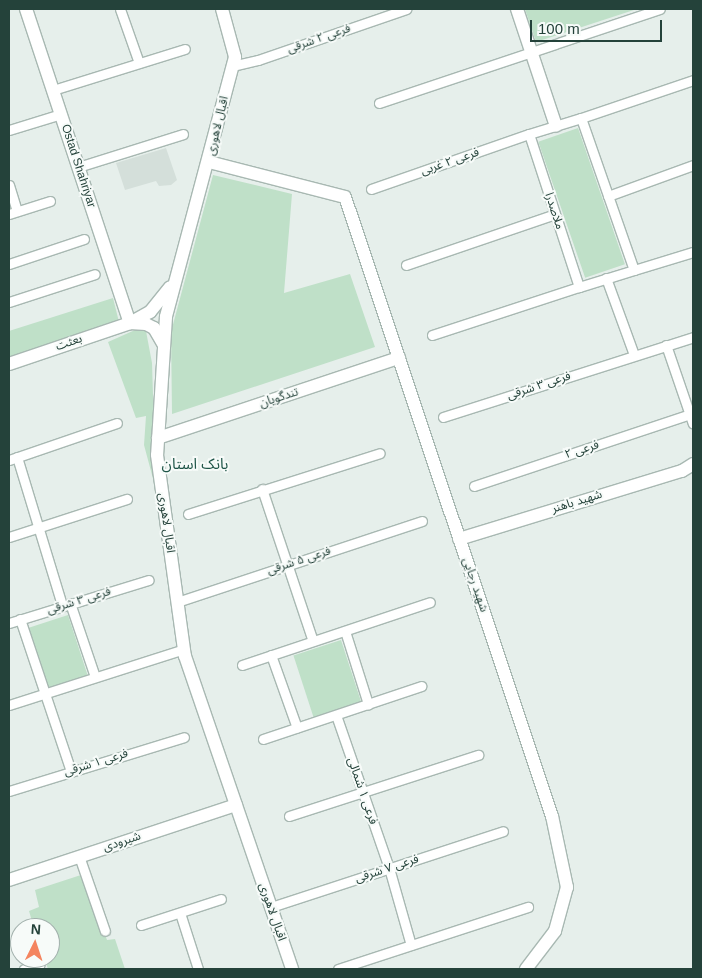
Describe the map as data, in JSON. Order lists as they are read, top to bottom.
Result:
{
  "streets": {
    "street": [
      "فرعی ۲ شرقی",
      "اقبال لاهوری",
      "فرعی ۲ غربی",
      "Ostad Shahriyar",
      "ملاصدرا",
      "بعثت",
      "فرعی ۳ شرقی",
      "تندگویان",
      "فرعی ۲",
      "شهید باهنر",
      "فرعی ۵ شرقی",
      "شهید رجایی",
      "فرعی ۱ شرقی",
      "فرعی ۱ شمالی",
      "شیرودی",
      "فرعی ۷ شرقی"
    ]
  },
  "crossings": [
    ["فرعی ۲ شرقی", "اقبال لاهوری"],
    ["اقبال لاهوری", "بعثت"],
    ["اقبال لاهوری", "تندگویان"],
    ["اقبال لاهوری", "فرعی ۵ شرقی"],
    ["اقبال لاهوری", "شهید رجایی"],
    ["اقبال لاهوری", "شیرودی"],
    ["اقبال لاهوری", "فرعی ۷ شرقی"],
    ["فرعی ۲ غربی", "ملاصدرا"],
    ["Ostad Shahriyar", "بعثت"],
    ["تندگویان", "شهید رجایی"],
    ["شهید باهنر", "شهید رجایی"],
    ["فرعی ۱ شمالی", "فرعی ۷ شرقی"]
  ],
  "districts": ["بانک استان"],
  "scale_bar": "100 m",
  "north": "top"
}
